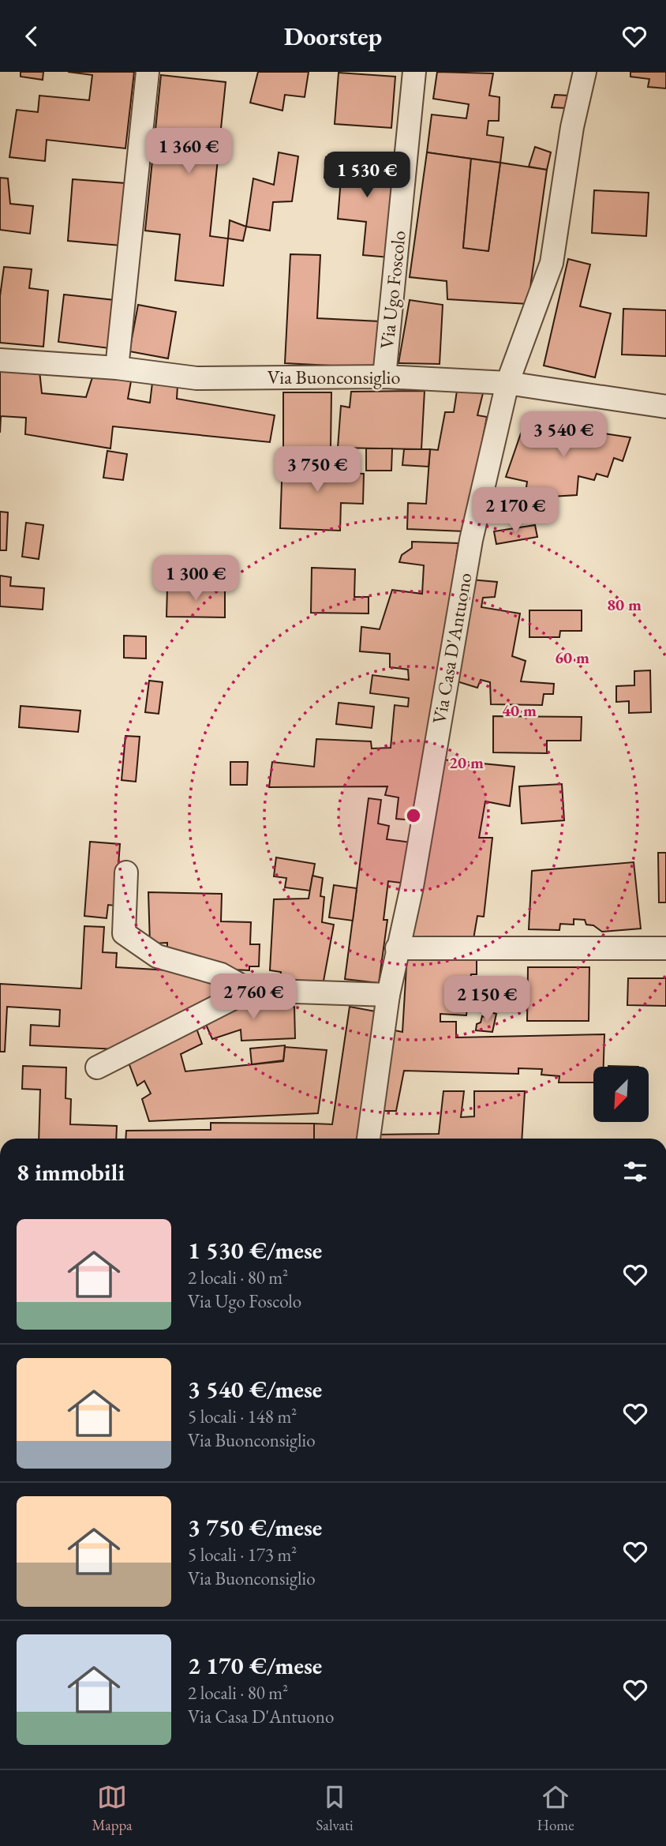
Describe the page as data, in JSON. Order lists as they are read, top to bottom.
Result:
{
  "streets": {
    "street": ["Via Ugo Foscolo", "Via Buonconsiglio", "Via Casa D'Antuono"]
  },
  "crossings": [
    ["Via Ugo Foscolo", "Via Buonconsiglio"],
    ["Via Buonconsiglio", "Via Casa D'Antuono"]
  ],
  "north": "bottom left",
  "page": {
    "header": "Doorstep",
    "price": [
      "1 360 €",
      "1 530 €",
      "3 540 €",
      "3 750 €",
      "2 170 €",
      "1 300 €",
      "2 760 €",
      "2 150 €"
    ],
    "heading": "8 immobili",
    "list": [
      {
        "name": "1 530 €/mese",
        "note": "2 locali · 80 m² · Via Ugo Foscolo"
      },
      {
        "name": "3 540 €/mese",
        "note": "5 locali · 148 m² · Via Buonconsiglio"
      },
      {
        "name": "3 750 €/mese",
        "note": "5 locali · 173 m² · Via Buonconsiglio"
      },
      {
        "name": "2 170 €/mese",
        "note": "2 locali · 80 m² · Via Casa D'Antuono"
      }
    ],
    "tabs": ["Mappa", "Salvati", "Home"]
  },
  "rings": [
    "80 m",
    "60 m",
    "40 m",
    "20 m"
  ]
}
